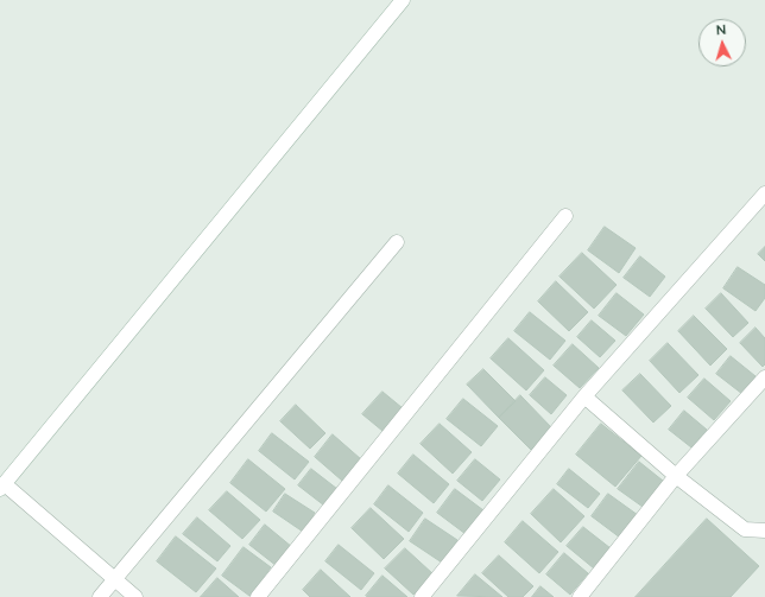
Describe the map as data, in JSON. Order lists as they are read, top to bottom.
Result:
{
  "north": "top"
}
